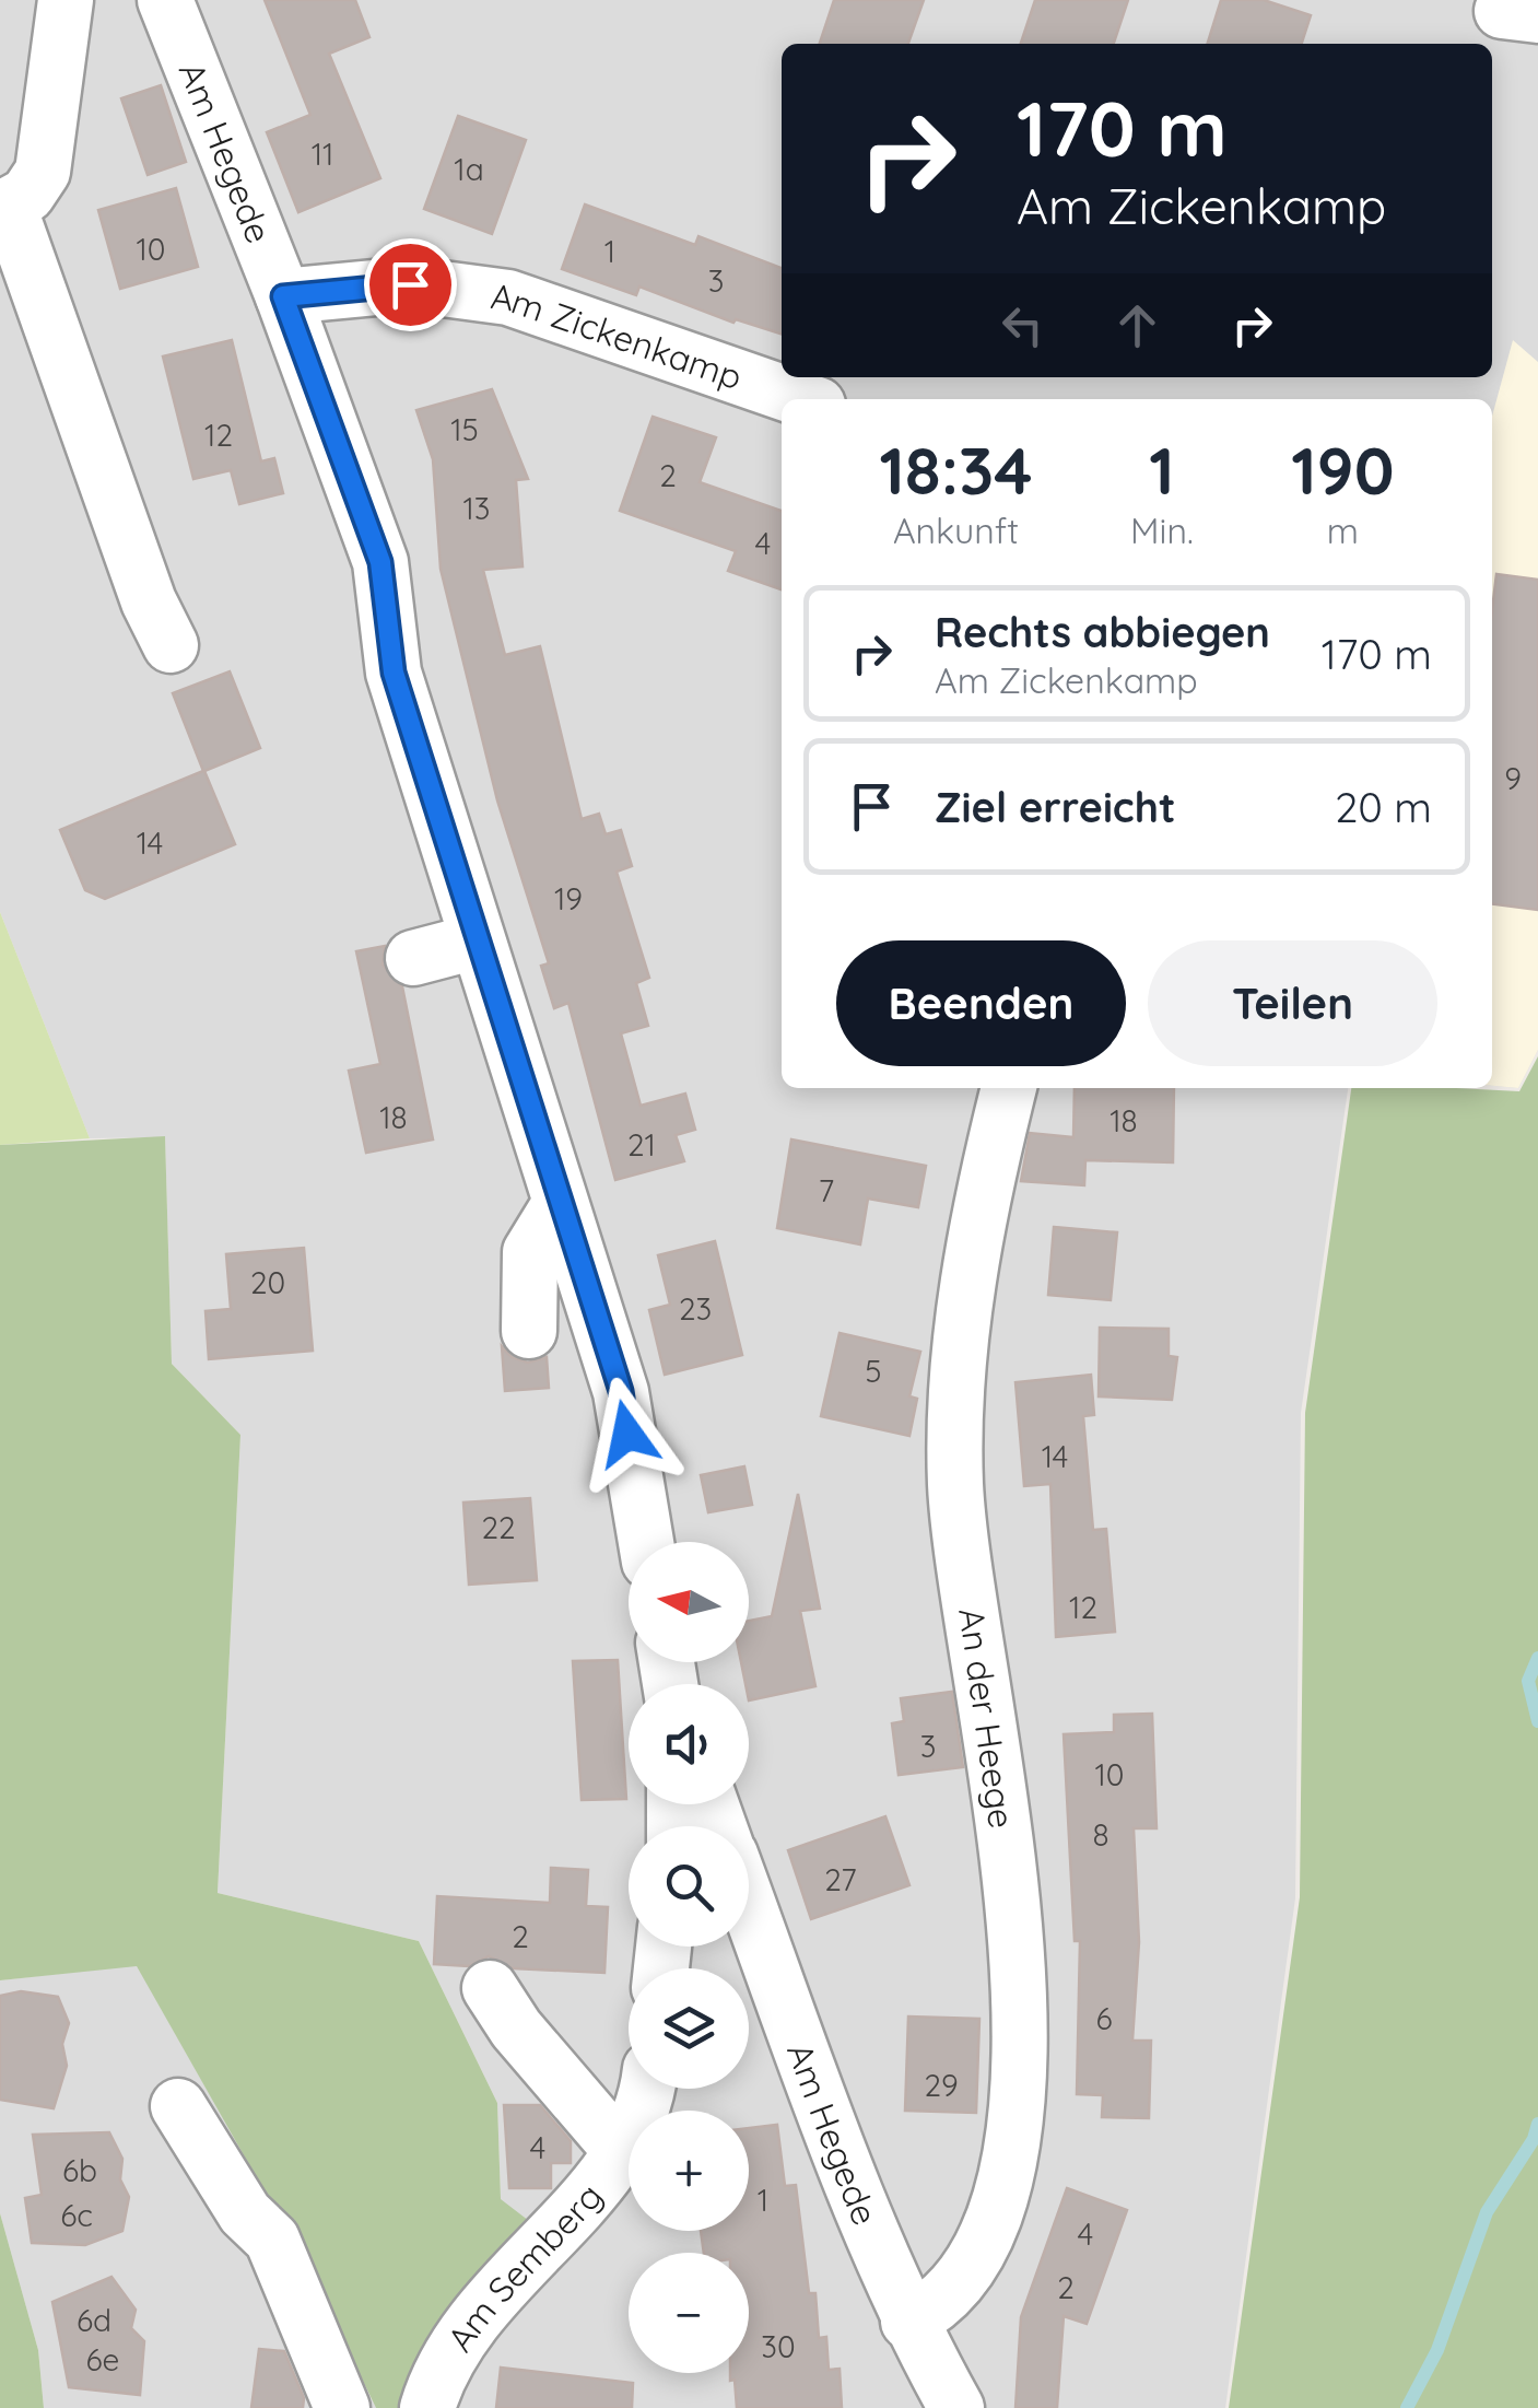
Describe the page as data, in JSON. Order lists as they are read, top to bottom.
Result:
{
  "streets": {
    "street": [
      "Am Hegede",
      "Am Zickenkamp",
      "An der Heege",
      "Am Semberg"
    ]
  },
  "crossings": [
    ["Am Hegede", "Am Zickenkamp"],
    ["Am Hegede", "An der Heege"]
  ],
  "house_numbers": [
    "11",
    "1a",
    "10",
    "1",
    "3",
    "15",
    "12",
    "2",
    "13",
    "4",
    "9",
    "14",
    "19",
    "18",
    "18",
    "21",
    "7",
    "20",
    "23",
    "5",
    "14",
    "22",
    "12",
    "3",
    "10",
    "8",
    "27",
    "2",
    "6",
    "29",
    "4",
    "6b",
    "1",
    "6c",
    "4",
    "2",
    "6d",
    "30",
    "6e"
  ],
  "north": "left",
  "page": {
    "turn": ["170 m", "Am Zickenkamp"],
    "eta": [
      "18:34",
      "Ankunft",
      "1",
      "Min.",
      "190",
      "m"
    ],
    "list": [
      {
        "name": "Rechts abbiegen",
        "note": "Am Zickenkamp",
        "value": "170 m"
      },
      {
        "name": "Ziel erreicht",
        "value": "20 m"
      }
    ],
    "buttons": ["Beenden", "Teilen"],
    "map_buttons": ["+", "−"]
  }
}
